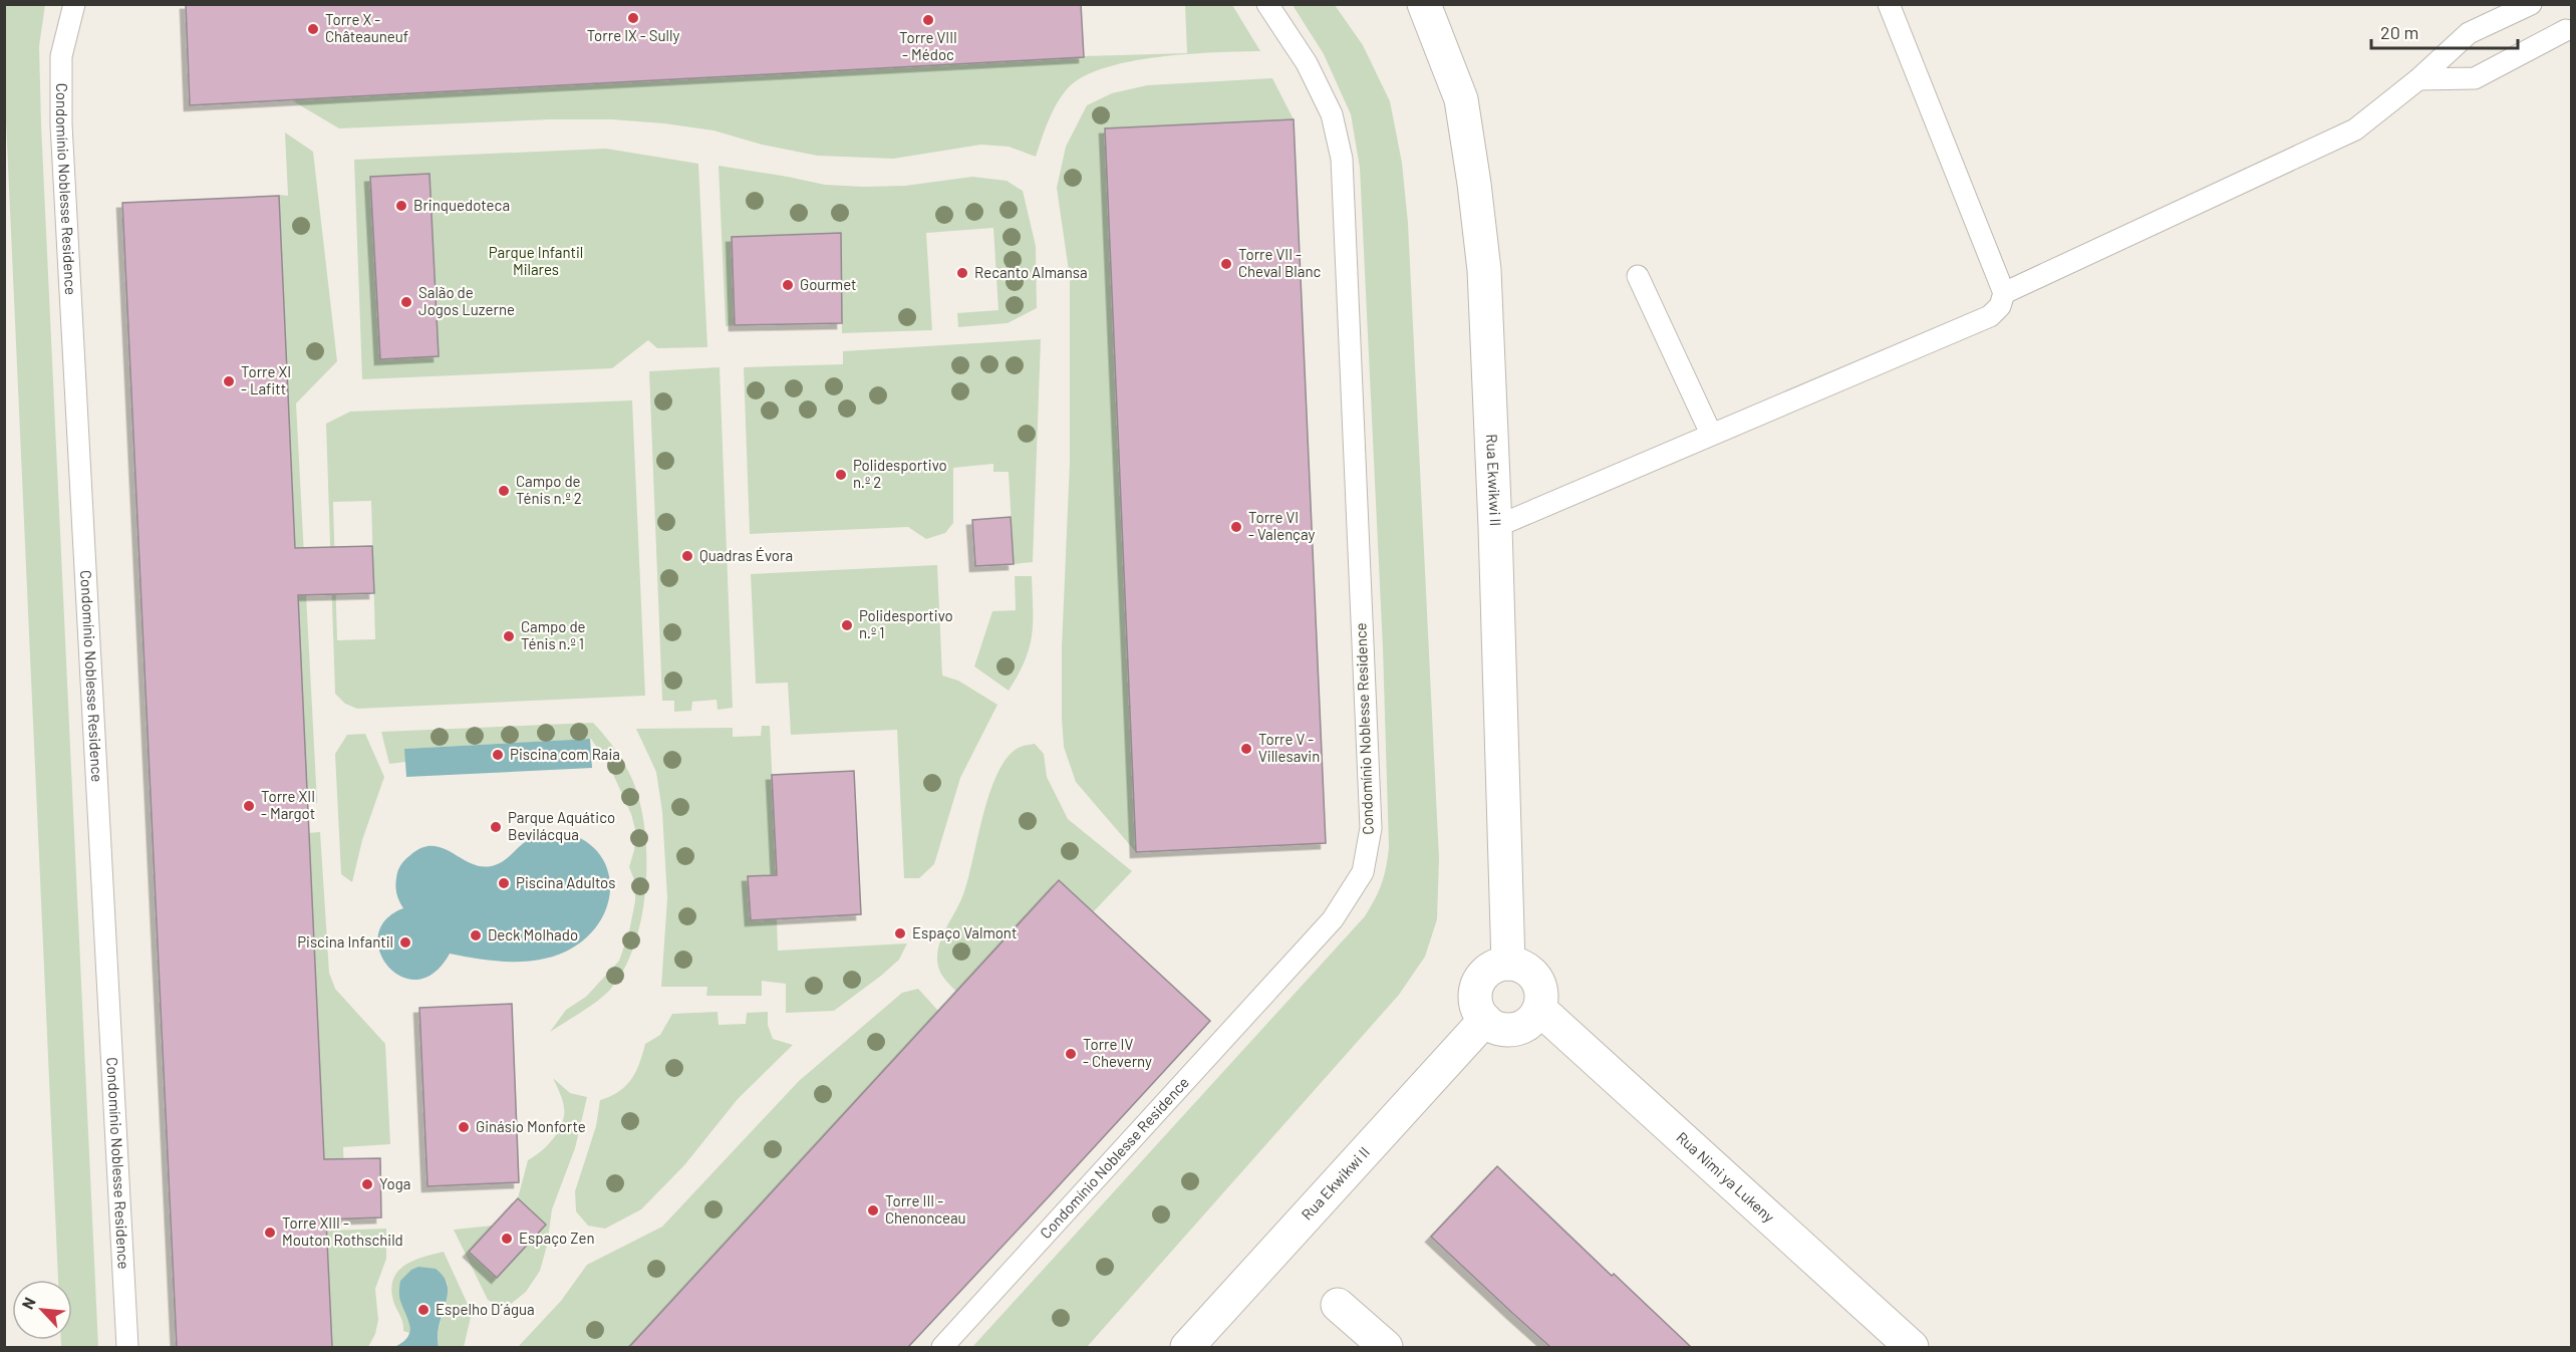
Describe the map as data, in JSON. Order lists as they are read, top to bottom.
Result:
{
  "streets": {
    "street": ["Rua Ekwikwi II", "Rua Nimi ya Lukeny"],
    "lane": ["Condomínio Noblesse Residence"]
  },
  "crossings": [
    ["Rua Ekwikwi II", "Rua Nimi ya Lukeny"]
  ],
  "parks": ["Parque Infantil Milares"],
  "places": [
    "Torre IX - Sully",
    "Torre VIII - Médoc",
    "Torre X - Châteauneuf",
    "Brinquedoteca",
    "Torre VII - Cheval Blanc",
    "Recanto Almansa",
    "Gourmet",
    "Salão de Jogos Luzerne",
    "Torre XI - Lafitt",
    "Polidesportivo n.º 2",
    "Campo de Ténis n.º 2",
    "Torre VI - Valençay",
    "Quadras Évora",
    "Polidesportivo n.º 1",
    "Campo de Ténis n.º 1",
    "Torre V - Villesavin",
    "Piscina com Raia",
    "Torre XII - Margot",
    "Parque Aquático Bevilácqua",
    "Piscina Adultos",
    "Espaço Valmont",
    "Deck Molhado",
    "Piscina Infantil",
    "Torre IV - Cheverny",
    "Ginásio Monforte",
    "Yoga",
    "Torre III - Chenonceau",
    "Torre XIII - Mouton Rothschild",
    "Espaço Zen",
    "Espelho D´água"
  ],
  "scale_bar": "20 m",
  "north": "top left"
}
